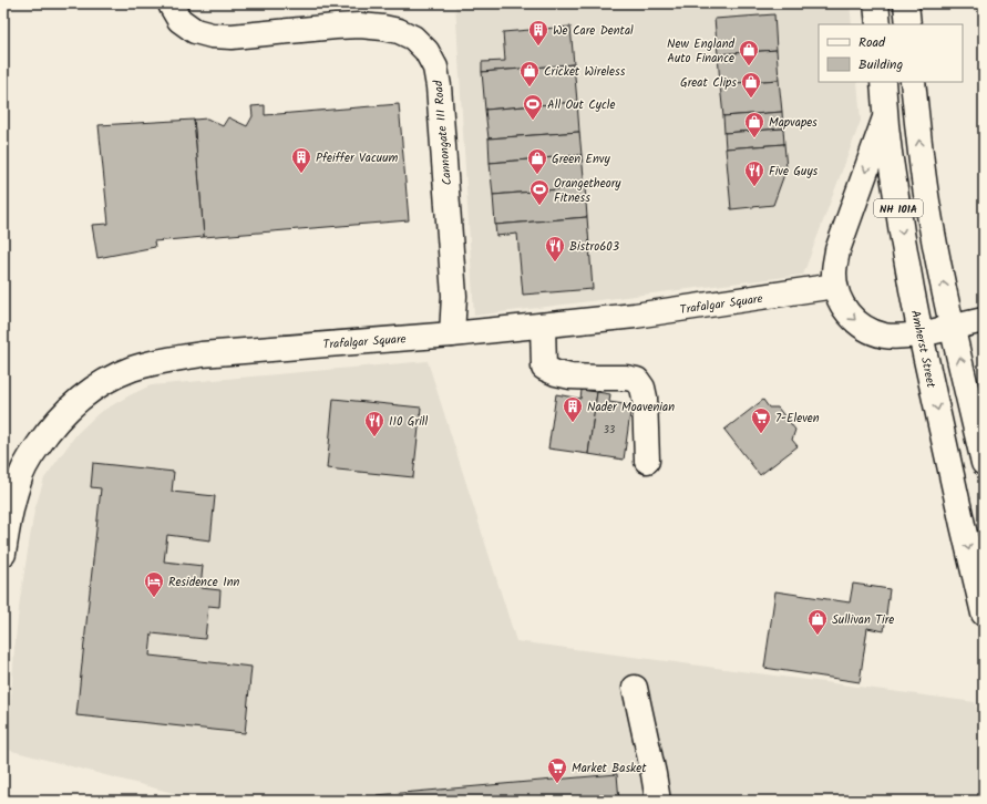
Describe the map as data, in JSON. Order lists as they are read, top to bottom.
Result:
{
  "streets": {
    "main road": [
      "Cannongate III Road",
      "NH 101A",
      "Trafalgar Square",
      "Amherst Street"
    ]
  },
  "crossings": [
    ["Cannongate III Road", "Trafalgar Square"]
  ],
  "places": {
    "building": ["We Care Dental", "Pfeiffer Vacuum", "Nader Moavenian"],
    "shop": [
      "New England Auto Finance",
      "Cricket Wireless",
      "Great Clips",
      "Mapvapes",
      "Green Envy",
      "Sullivan Tire"
    ],
    "sports": ["All Out Cycle", "Orangetheory Fitness"],
    "restaurant": ["Five Guys", "Bistro603", "110 Grill"],
    "supermarket": ["7-Eleven", "Market Basket"],
    "hotel": ["Residence Inn"]
  },
  "house_numbers": ["33"],
  "legend": ["Road", "Building"]
}
